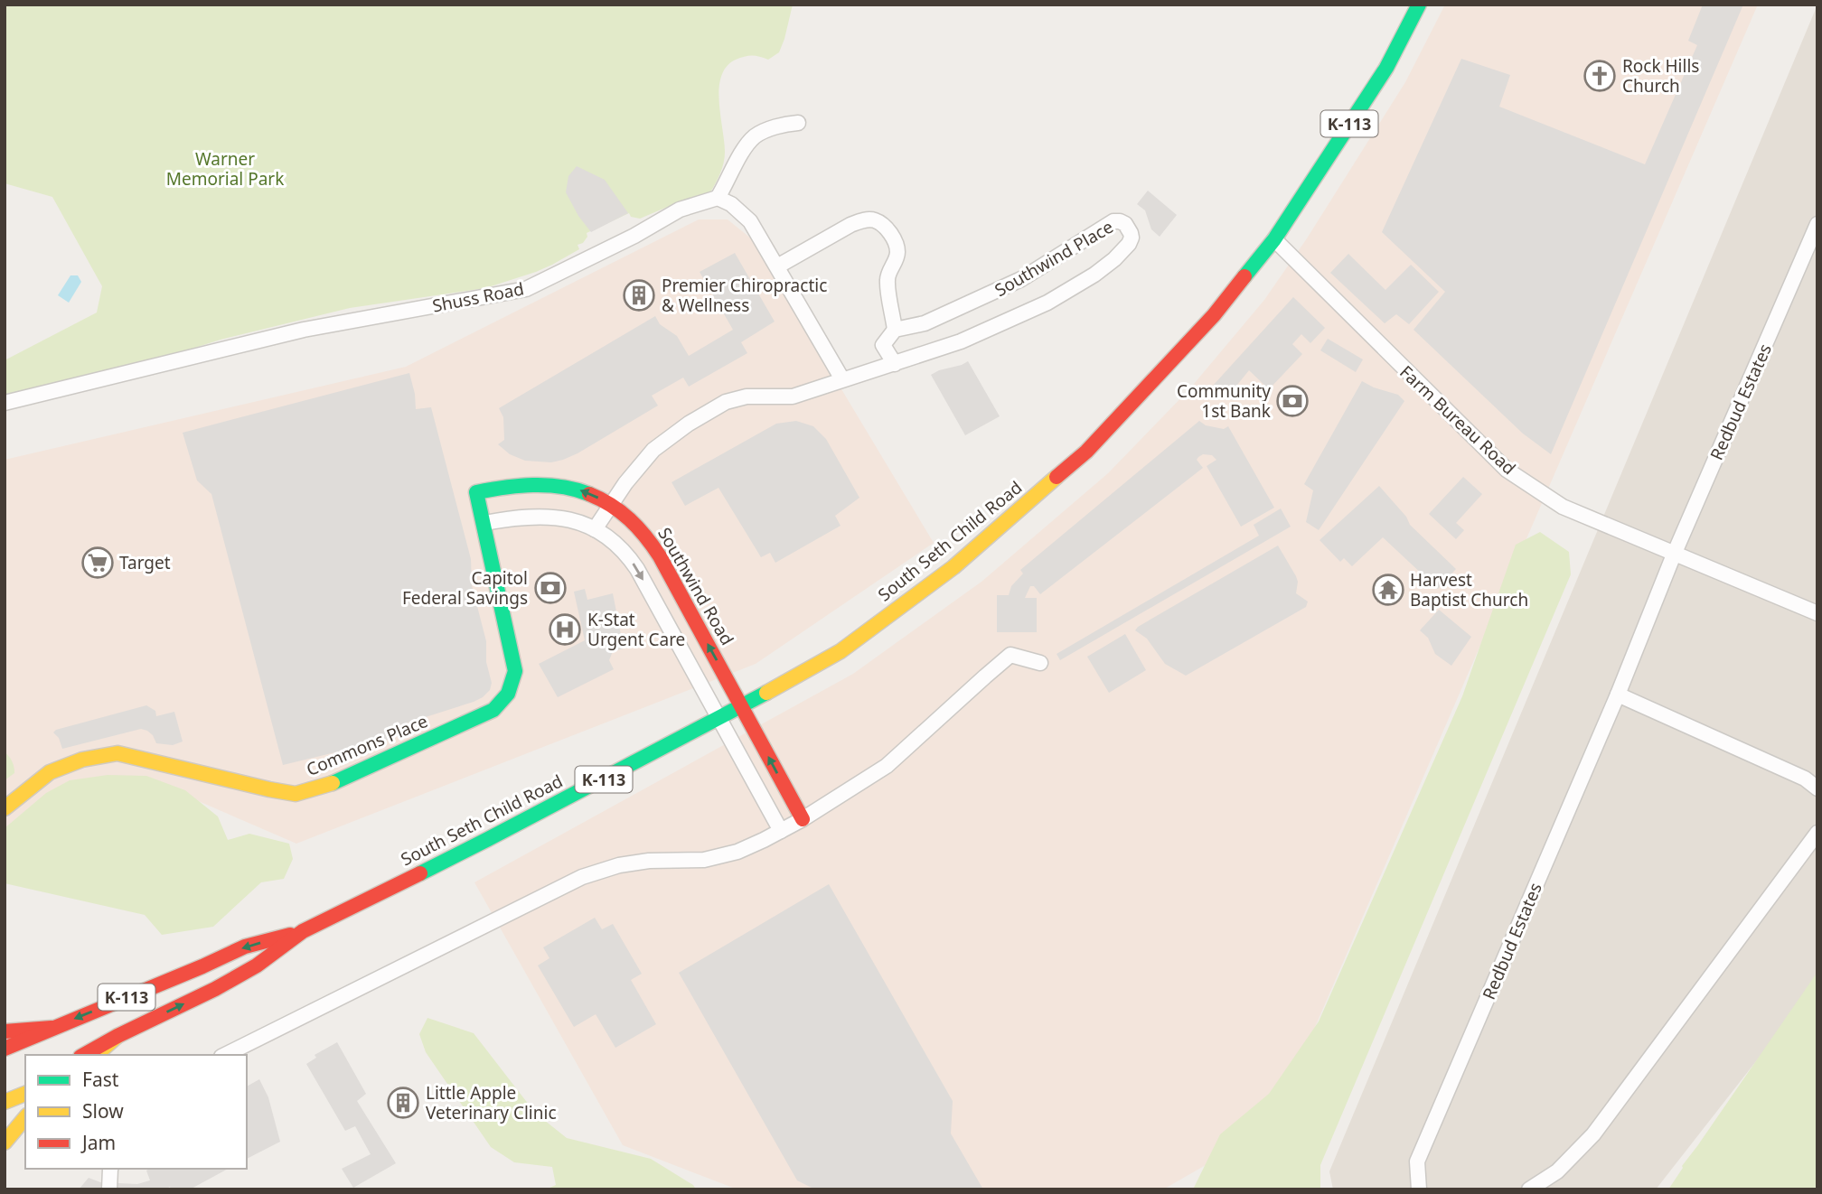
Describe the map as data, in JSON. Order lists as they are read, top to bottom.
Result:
{
  "streets": {
    "main road": [
      "K-113",
      "South Seth Child Road",
      "Southwind Road",
      "Commons Place"
    ],
    "street": [
      "Southwind Place",
      "Shuss Road",
      "Redbud Estates",
      "Farm Bureau Road"
    ]
  },
  "crossings": [
    ["Southwind Place", "Southwind Road"],
    ["Redbud Estates", "Farm Bureau Road"],
    ["Farm Bureau Road", "South Seth Child Road"],
    ["South Seth Child Road", "Southwind Road"],
    ["Southwind Road", "Commons Place"]
  ],
  "one_way": ["Southwind Road"],
  "parks": ["Warner Memorial Park"],
  "places": {
    "church": ["Rock Hills Church"],
    "building": ["Premier Chiropractic & Wellness", "Little Apple Veterinary Clinic"],
    "bank": ["Community 1st Bank", "Capitol Federal Savings"],
    "supermarket": ["Target"],
    "temple": ["Harvest Baptist Church"],
    "hospital": ["K-Stat Urgent Care"]
  },
  "legend": ["Fast", "Slow", "Jam"]
}
